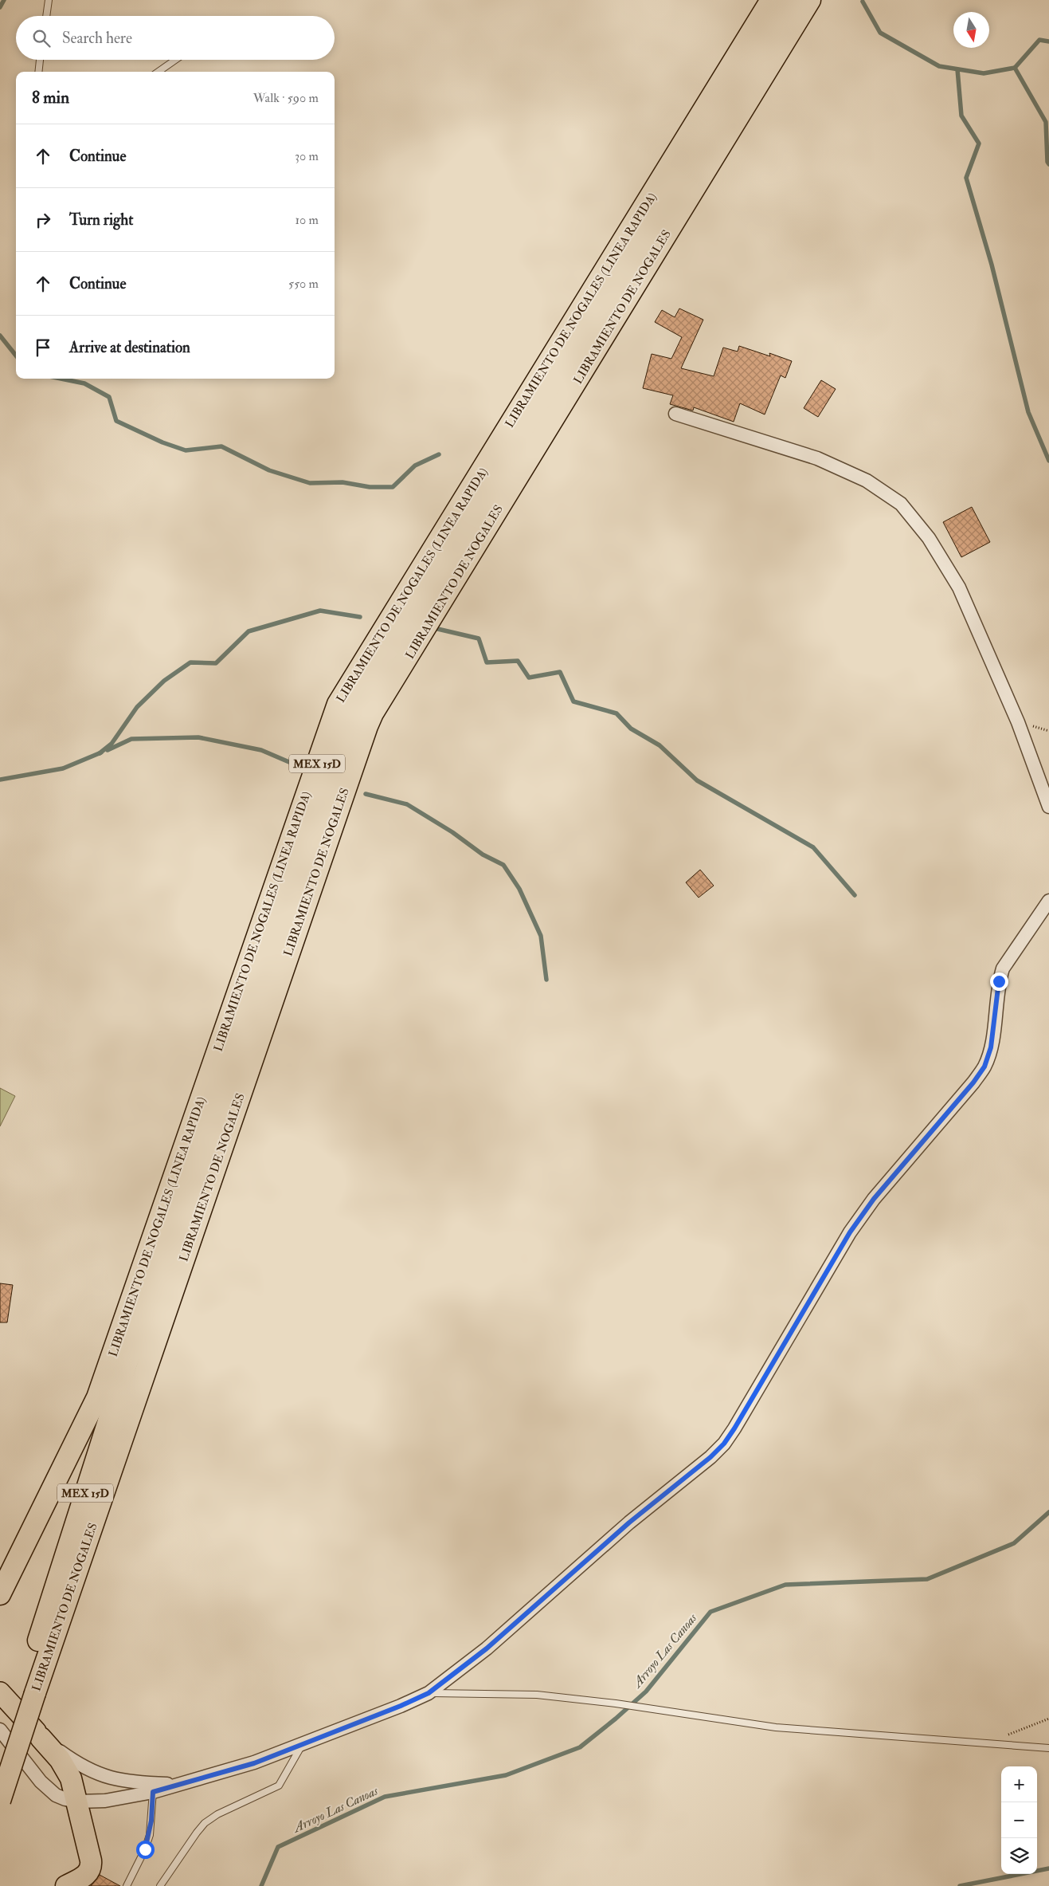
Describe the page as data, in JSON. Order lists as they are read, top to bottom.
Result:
{
  "streets": {
    "highway": ["LIBRAMIENTO DE NOGALES", "LIBRAMIENTO DE NOGALES (LINEA RAPIDA)", "MEX 15D"]
  },
  "water": ["Arroyo Las Canoas"],
  "north": "bottom",
  "page": {
    "search": "Search here",
    "heading": ["8 min", "Walk · 590 m"],
    "list": [
      ["Continue", "30 m"],
      ["Turn right", "10 m"],
      ["Continue", "550 m"],
      "Arrive at destination"
    ],
    "map_buttons": ["+", "−"]
  }
}
